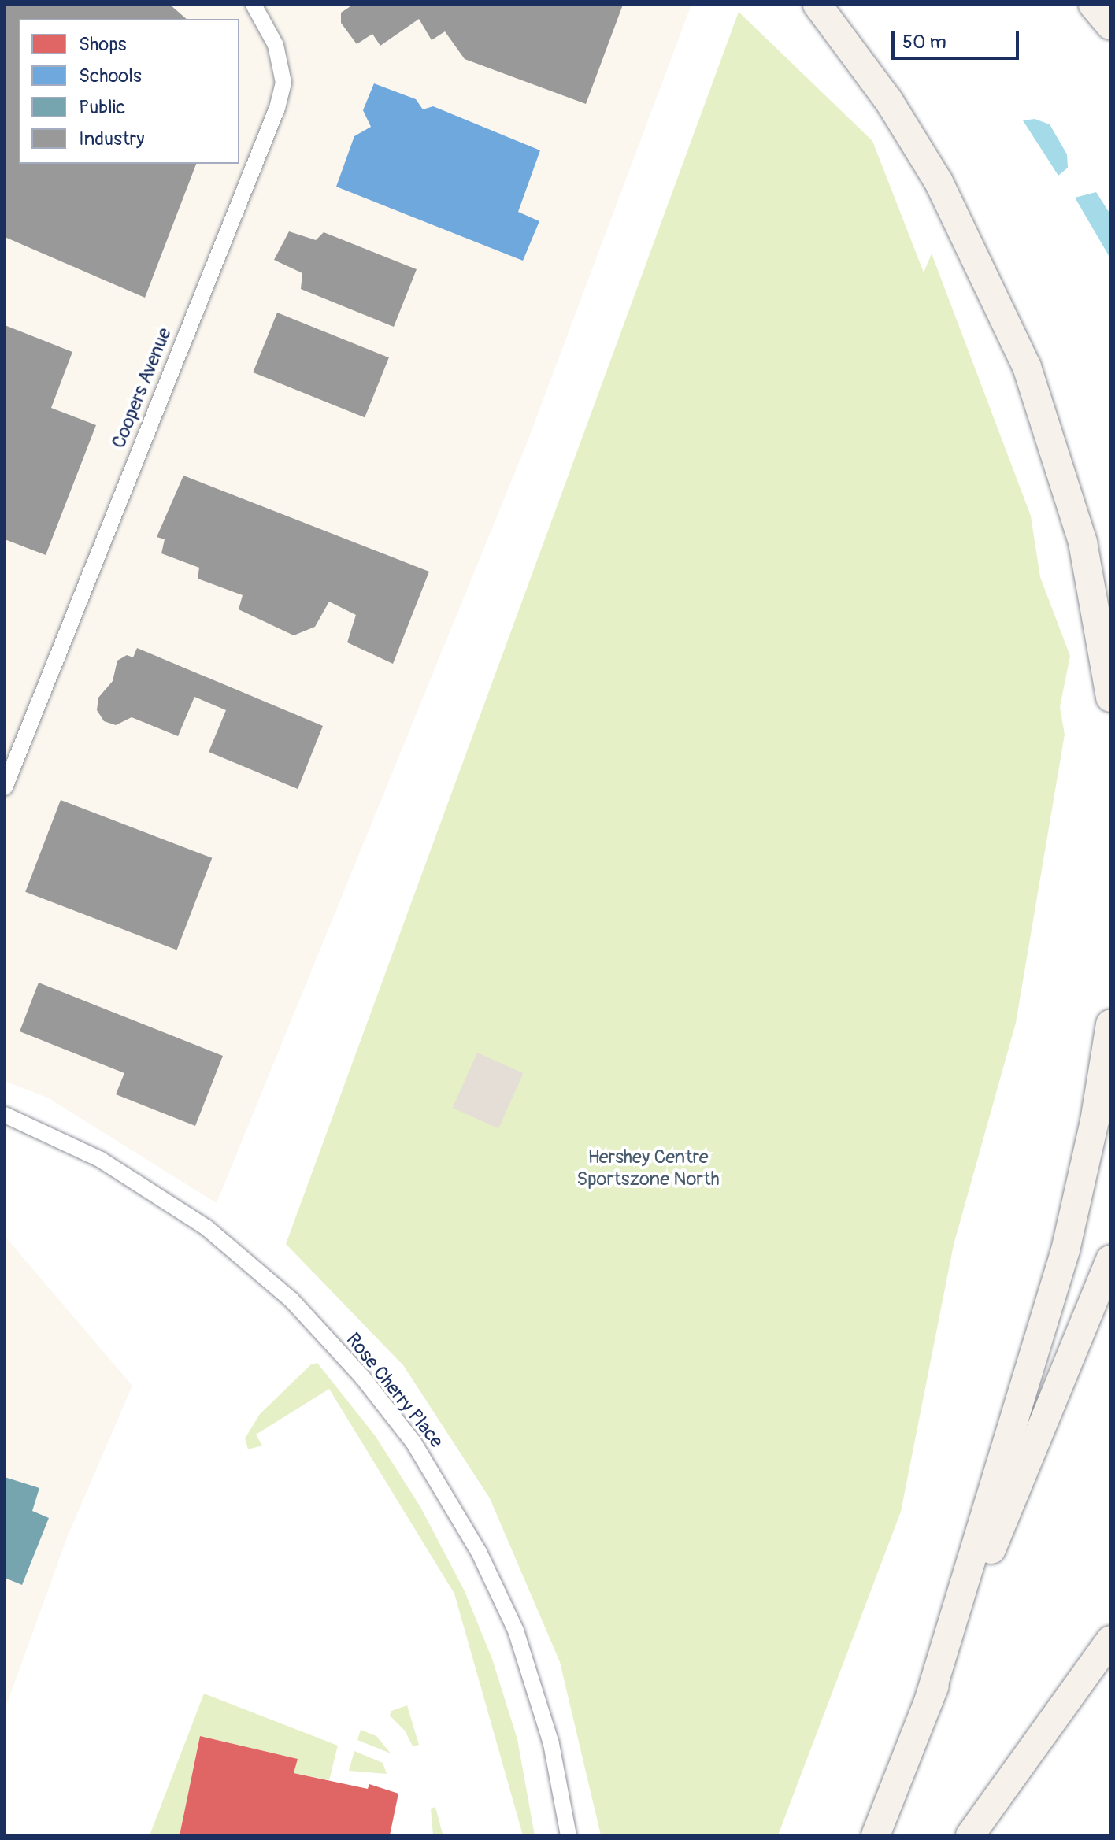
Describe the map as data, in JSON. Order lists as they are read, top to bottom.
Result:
{
  "streets": {
    "street": ["Coopers Avenue", "Rose Cherry Place"]
  },
  "parks": ["Hershey Centre Sportszone North"],
  "legend": [
    "Shops",
    "Schools",
    "Public",
    "Industry"
  ],
  "scale_bar": "50 m"
}
